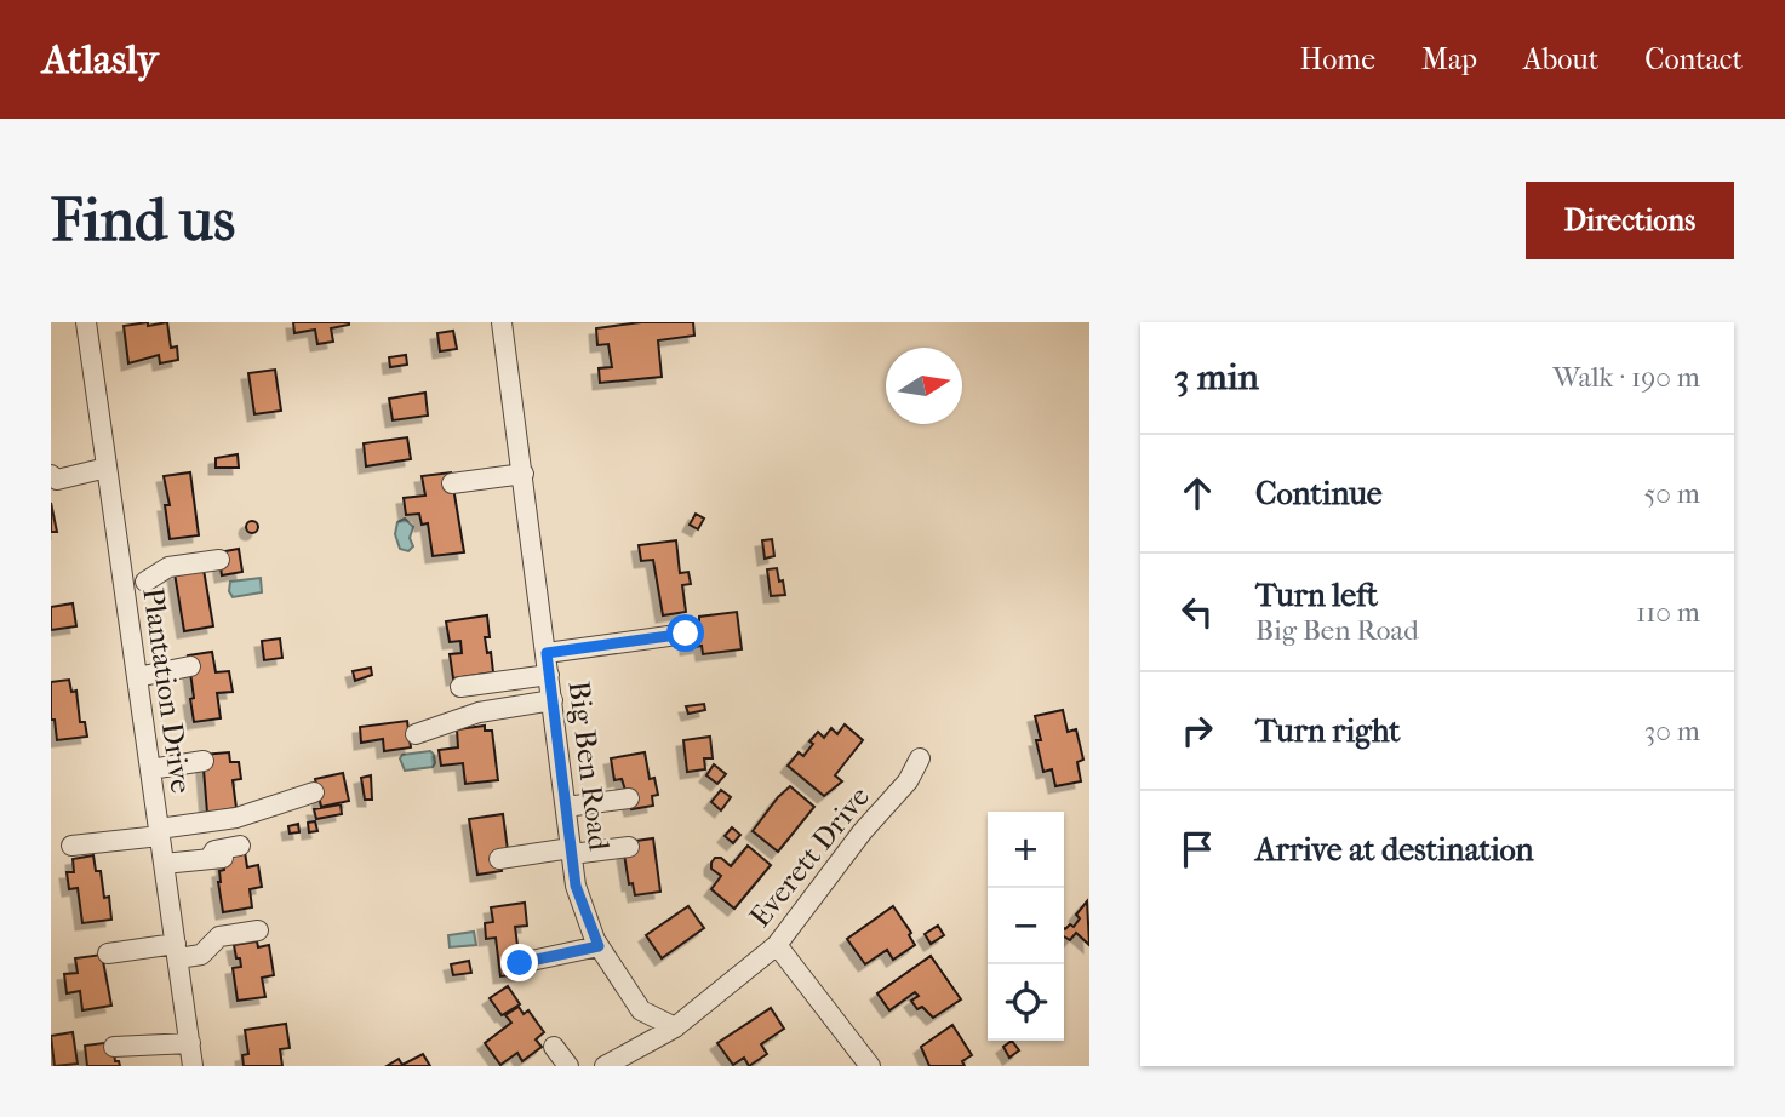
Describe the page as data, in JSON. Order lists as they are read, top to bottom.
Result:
{
  "streets": {
    "street": ["Plantation Drive", "Big Ben Road", "Everett Drive"]
  },
  "crossings": [
    ["Big Ben Road", "Everett Drive"]
  ],
  "north": "right",
  "page": {
    "header": "Atlasly",
    "nav": [
      "Home",
      "Map",
      "About",
      "Contact"
    ],
    "buttons": "Directions",
    "title": "Find us",
    "heading": ["3 min", "Walk · 190 m"],
    "list": [
      ["Continue", "50 m"],
      ["Turn left", "Big Ben Road", "110 m"],
      ["Turn right", "30 m"],
      "Arrive at destination"
    ],
    "map_buttons": ["+", "−"]
  }
}
